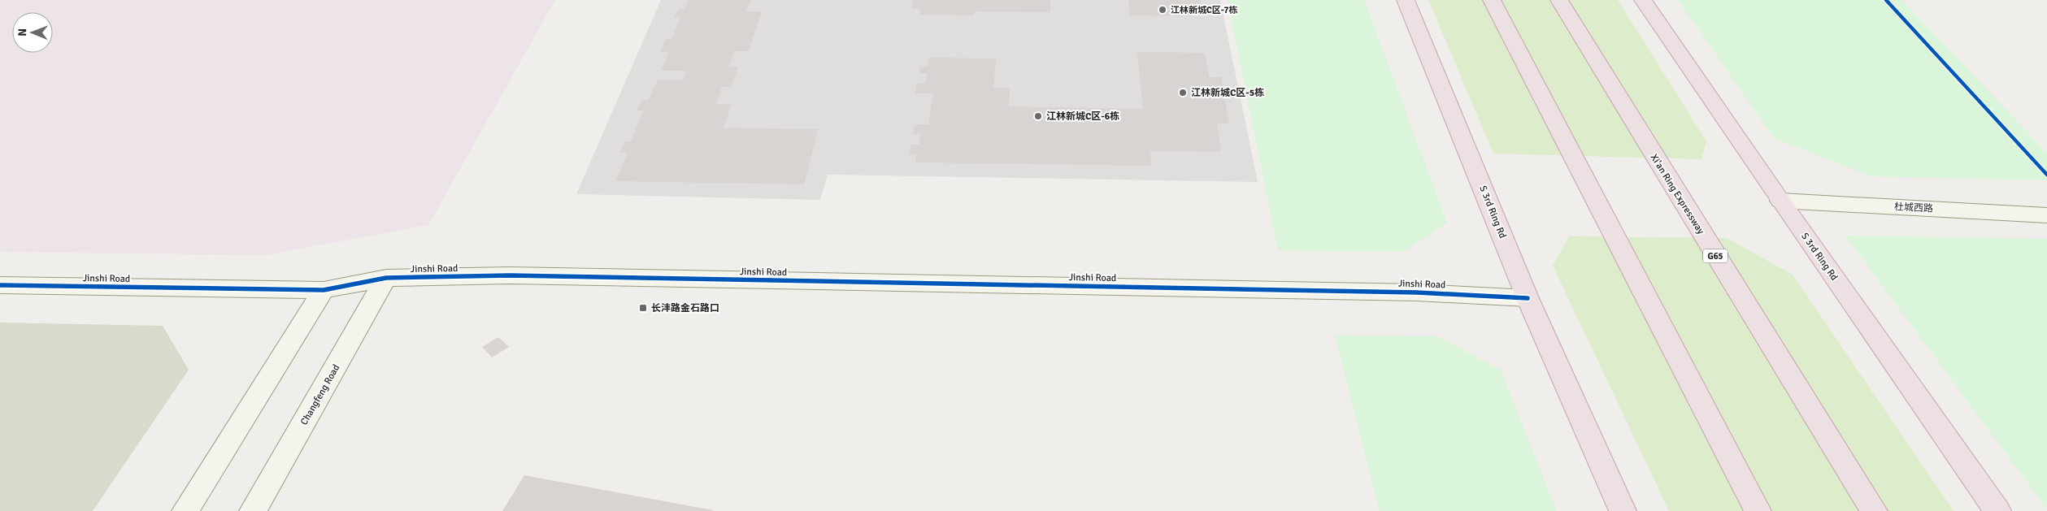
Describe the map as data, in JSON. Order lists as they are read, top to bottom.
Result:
{
  "streets": {
    "highway": ["Xi'an Ring Expressway", "S 3rd Ring Rd", "G65"],
    "street": ["杜城西路", "Jinshi Road", "Changfeng Road"]
  },
  "crossings": [
    ["杜城西路", "S 3rd Ring Rd"],
    ["S 3rd Ring Rd", "Jinshi Road"],
    ["Jinshi Road", "Changfeng Road"]
  ],
  "places": {
    "other": ["江林新城C区-7栋", "江林新城C区-5栋", "江林新城C区-6栋"],
    "transit": ["长沣路金石路口"]
  },
  "north": "left"
}
